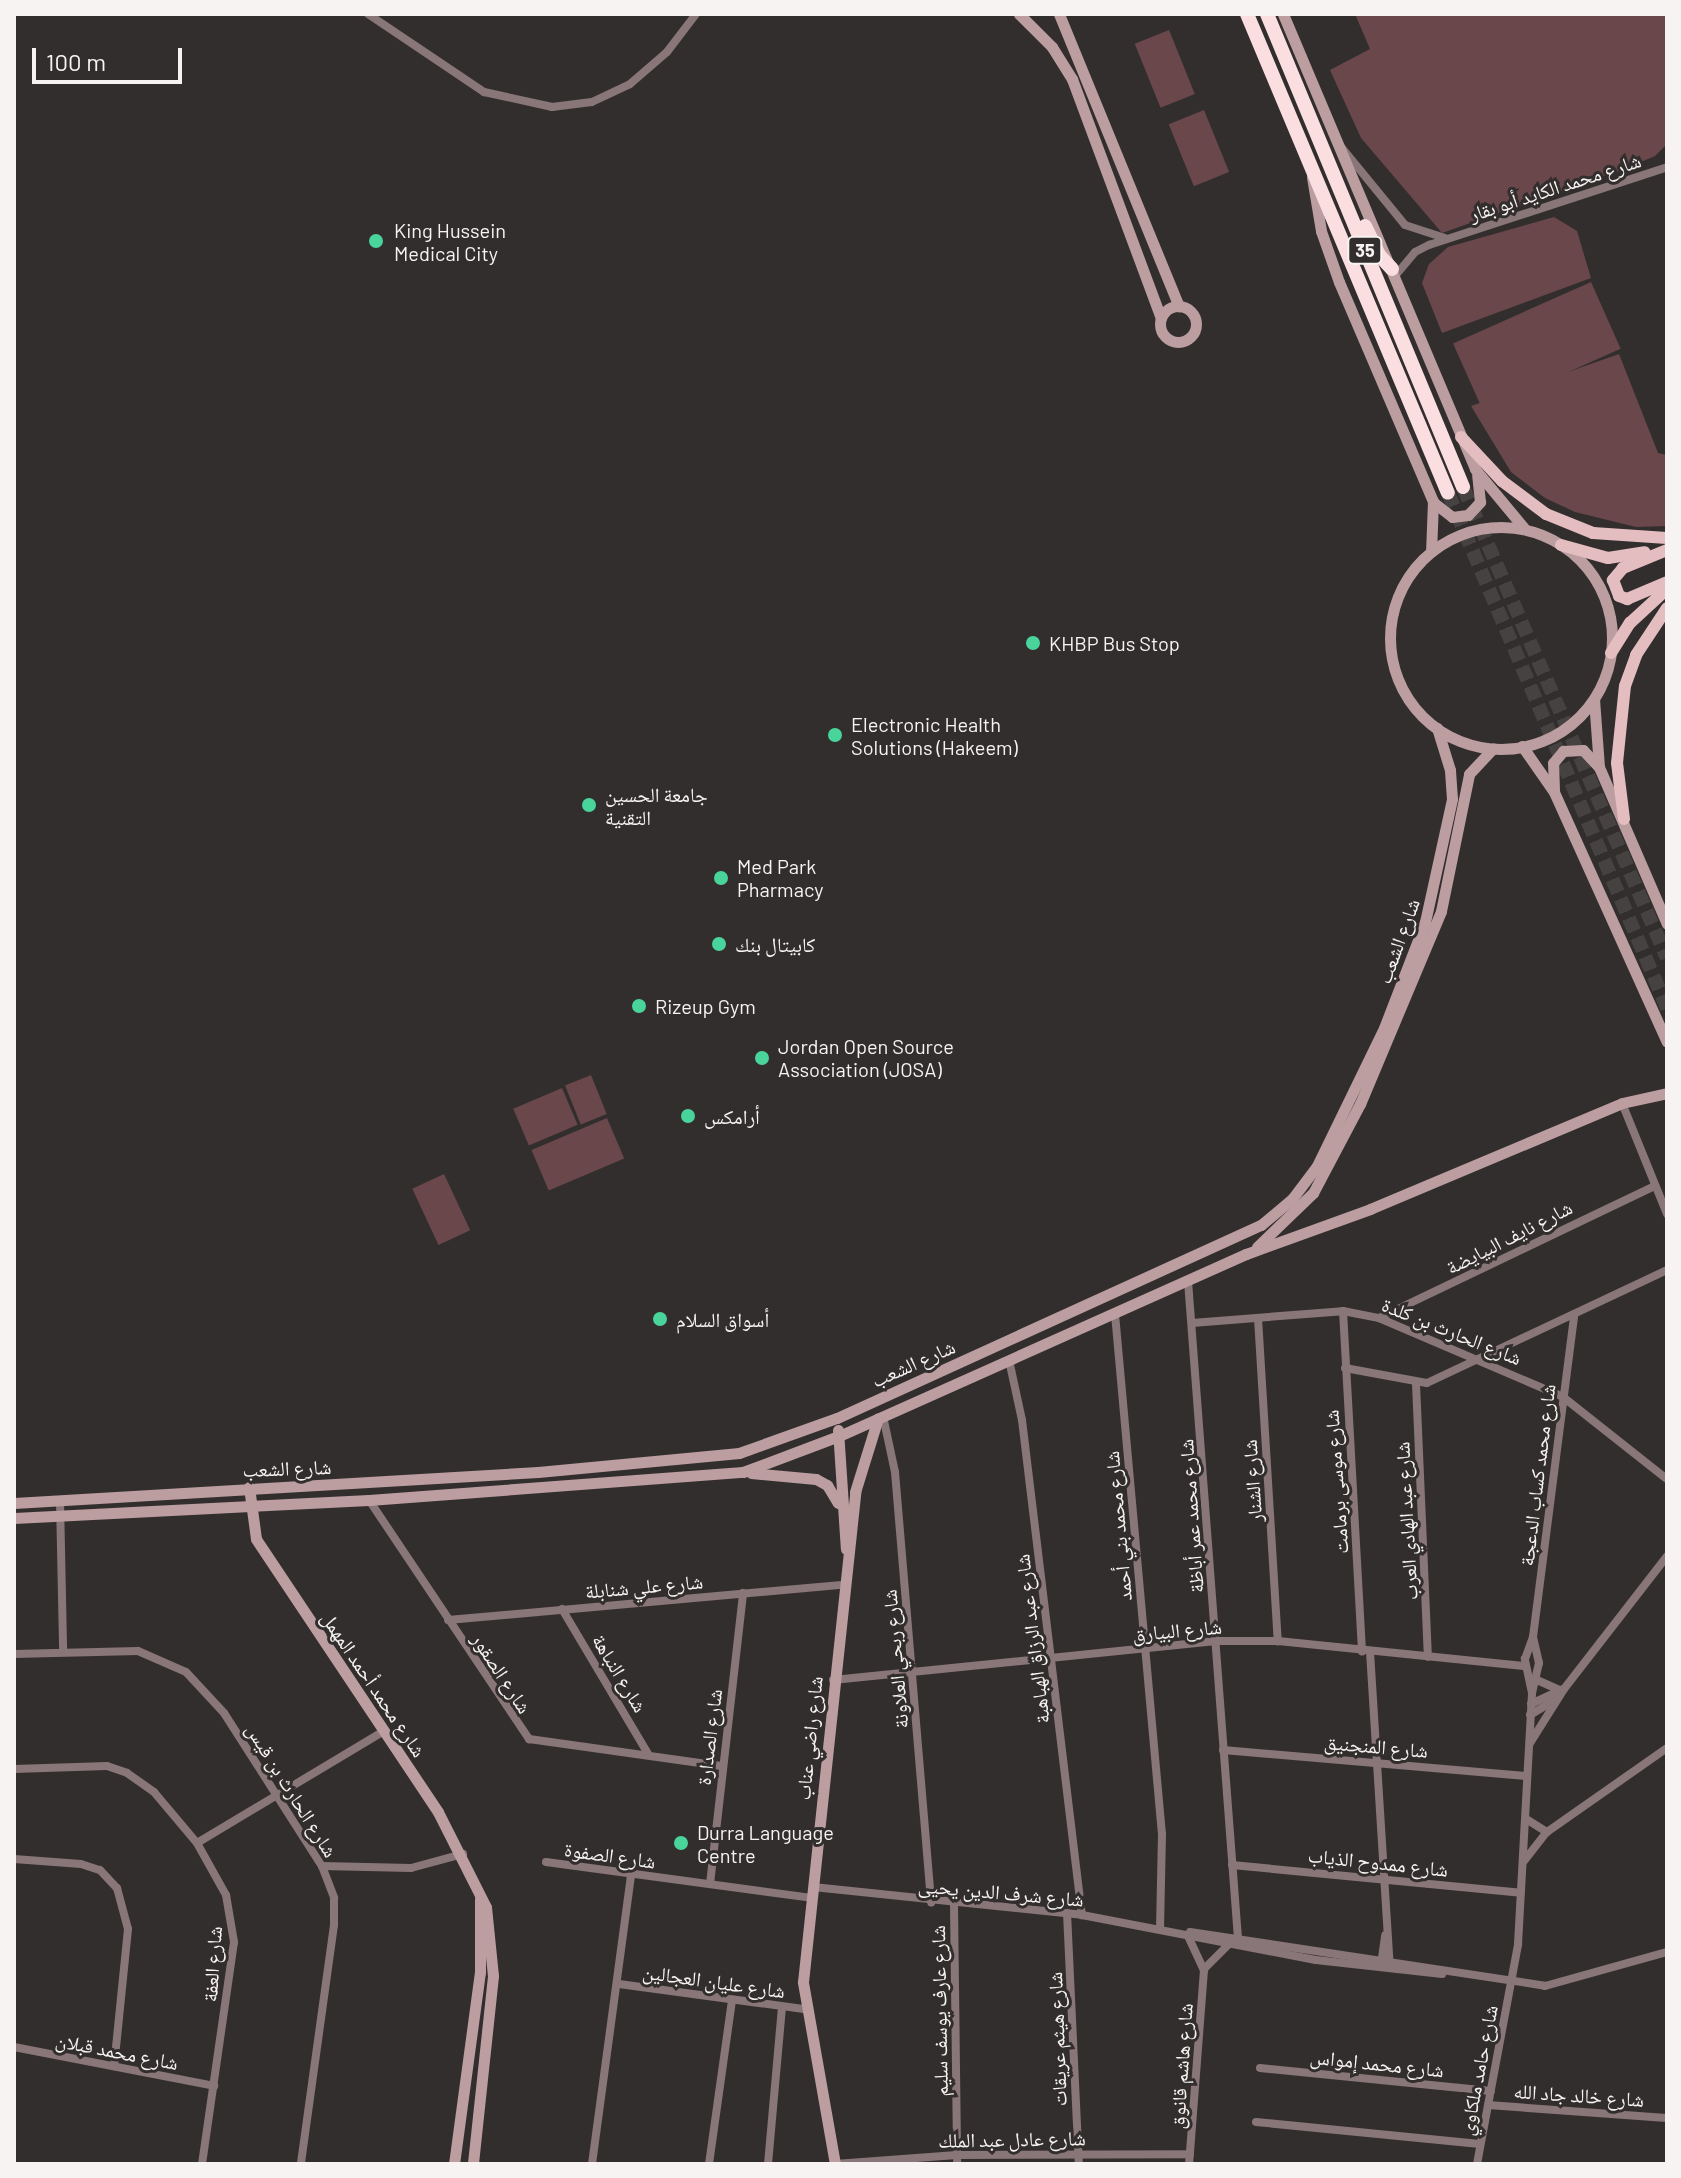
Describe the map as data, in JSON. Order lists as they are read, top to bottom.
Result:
{
  "streets": {
    "highway": ["35"],
    "street": [
      "شارع محمد الكايد أبو بقار",
      "شارع الشعب",
      "شارع نايف البيايضة",
      "شارع الحارث بن كلدة",
      "شارع محمد كساب الدعجة",
      "شارع الشنار",
      "شارع موسى برمامت",
      "شارع محمد عمر أباظة",
      "شارع عبد الهادي العرب",
      "شارع محمد بني أحمد",
      "شارع علي شنابلة",
      "شارع البيارق",
      "شارع عبد الرزاق الهباهبة",
      "شارع ربحي العلاونة",
      "شارع الصقور",
      "شارع النباهة",
      "شارع محمد أحمد المهمل",
      "شارع الصدارة",
      "شارع راضي عناب",
      "شارع المنجنيق",
      "شارع الحارث بن قيس",
      "شارع الصفوة",
      "شارع ممدوح الذياب",
      "شارع شرف الدين يحيى",
      "شارع العفة",
      "شارع عليان العجالين",
      "شارع عارف يوسف سليم",
      "شارع هيثم عريقات",
      "شارع محمد قبلان",
      "شارع محمد إمواس",
      "شارع هاشم قانوق",
      "شارع حامد ملكاوي",
      "شارع خالد جاد الله",
      "شارع عادل عبد الملك"
    ]
  },
  "crossings": [
    ["شارع الشعب", "شارع محمد عمر أباظة"],
    ["شارع الشعب", "شارع محمد بني أحمد"],
    ["شارع الشعب", "شارع عبد الرزاق الهباهبة"],
    ["شارع الشعب", "شارع ربحي العلاونة"],
    ["شارع الشعب", "شارع الصقور"],
    ["شارع الشعب", "شارع محمد أحمد المهمل"],
    ["شارع الشعب", "شارع راضي عناب"],
    ["شارع نايف البيايضة", "شارع الحارث بن كلدة"],
    ["شارع الحارث بن كلدة", "شارع محمد كساب الدعجة"],
    ["شارع الحارث بن كلدة", "شارع الشنار"],
    ["شارع الحارث بن كلدة", "شارع موسى برمامت"],
    ["شارع الحارث بن كلدة", "شارع محمد عمر أباظة"],
    ["شارع محمد كساب الدعجة", "شارع البيارق"],
    ["شارع محمد كساب الدعجة", "شارع المنجنيق"],
    ["شارع محمد كساب الدعجة", "شارع ممدوح الذياب"],
    ["شارع محمد كساب الدعجة", "شارع شرف الدين يحيى"],
    ["شارع محمد كساب الدعجة", "شارع حامد ملكاوي"],
    ["شارع الشنار", "شارع البيارق"],
    ["شارع موسى برمامت", "شارع البيارق"],
    ["شارع موسى برمامت", "شارع المنجنيق"],
    ["شارع موسى برمامت", "شارع ممدوح الذياب"],
    ["شارع موسى برمامت", "شارع شرف الدين يحيى"],
    ["شارع محمد عمر أباظة", "شارع البيارق"],
    ["شارع محمد عمر أباظة", "شارع المنجنيق"],
    ["شارع محمد عمر أباظة", "شارع ممدوح الذياب"],
    ["شارع محمد عمر أباظة", "شارع شرف الدين يحيى"],
    ["شارع عبد الهادي العرب", "شارع البيارق"],
    ["شارع محمد بني أحمد", "شارع البيارق"],
    ["شارع محمد بني أحمد", "شارع شرف الدين يحيى"],
    ["شارع علي شنابلة", "شارع الصقور"],
    ["شارع علي شنابلة", "شارع النباهة"],
    ["شارع علي شنابلة", "شارع الصدارة"],
    ["شارع علي شنابلة", "شارع راضي عناب"],
    ["شارع البيارق", "شارع عبد الرزاق الهباهبة"],
    ["شارع البيارق", "شارع ربحي العلاونة"],
    ["شارع البيارق", "شارع راضي عناب"],
    ["شارع عبد الرزاق الهباهبة", "شارع شرف الدين يحيى"],
    ["شارع ربحي العلاونة", "شارع راضي عناب"],
    ["شارع ربحي العلاونة", "شارع شرف الدين يحيى"],
    ["شارع الصقور", "شارع النباهة"],
    ["شارع الصقور", "شارع الصدارة"],
    ["شارع الصدارة", "شارع الصفوة"],
    ["شارع راضي عناب", "شارع الصفوة"],
    ["شارع راضي عناب", "شارع شرف الدين يحيى"],
    ["شارع راضي عناب", "شارع عليان العجالين"],
    ["شارع راضي عناب", "شارع عادل عبد الملك"],
    ["شارع الصفوة", "شارع شرف الدين يحيى"],
    ["شارع الصفوة", "شارع عليان العجالين"],
    ["شارع شرف الدين يحيى", "شارع عارف يوسف سليم"],
    ["شارع شرف الدين يحيى", "شارع هيثم عريقات"],
    ["شارع شرف الدين يحيى", "شارع هاشم قانوق"],
    ["شارع شرف الدين يحيى", "شارع حامد ملكاوي"],
    ["شارع العفة", "شارع محمد قبلان"],
    ["شارع عارف يوسف سليم", "شارع عادل عبد الملك"],
    ["شارع هيثم عريقات", "شارع عادل عبد الملك"],
    ["شارع محمد إمواس", "شارع حامد ملكاوي"],
    ["شارع هاشم قانوق", "شارع عادل عبد الملك"],
    ["شارع حامد ملكاوي", "شارع خالد جاد الله"]
  ],
  "places": [
    "King Hussein Medical City",
    "KHBP Bus Stop",
    "Electronic Health Solutions (Hakeem)",
    "جامعة الحسين التقنية",
    "Med Park Pharmacy",
    "كابيتال بنك",
    "Rizeup Gym",
    "Jordan Open Source Association (JOSA)",
    "أرامكس",
    "أسواق السلام",
    "Durra Language Centre"
  ],
  "scale_bar": "100 m"
}
